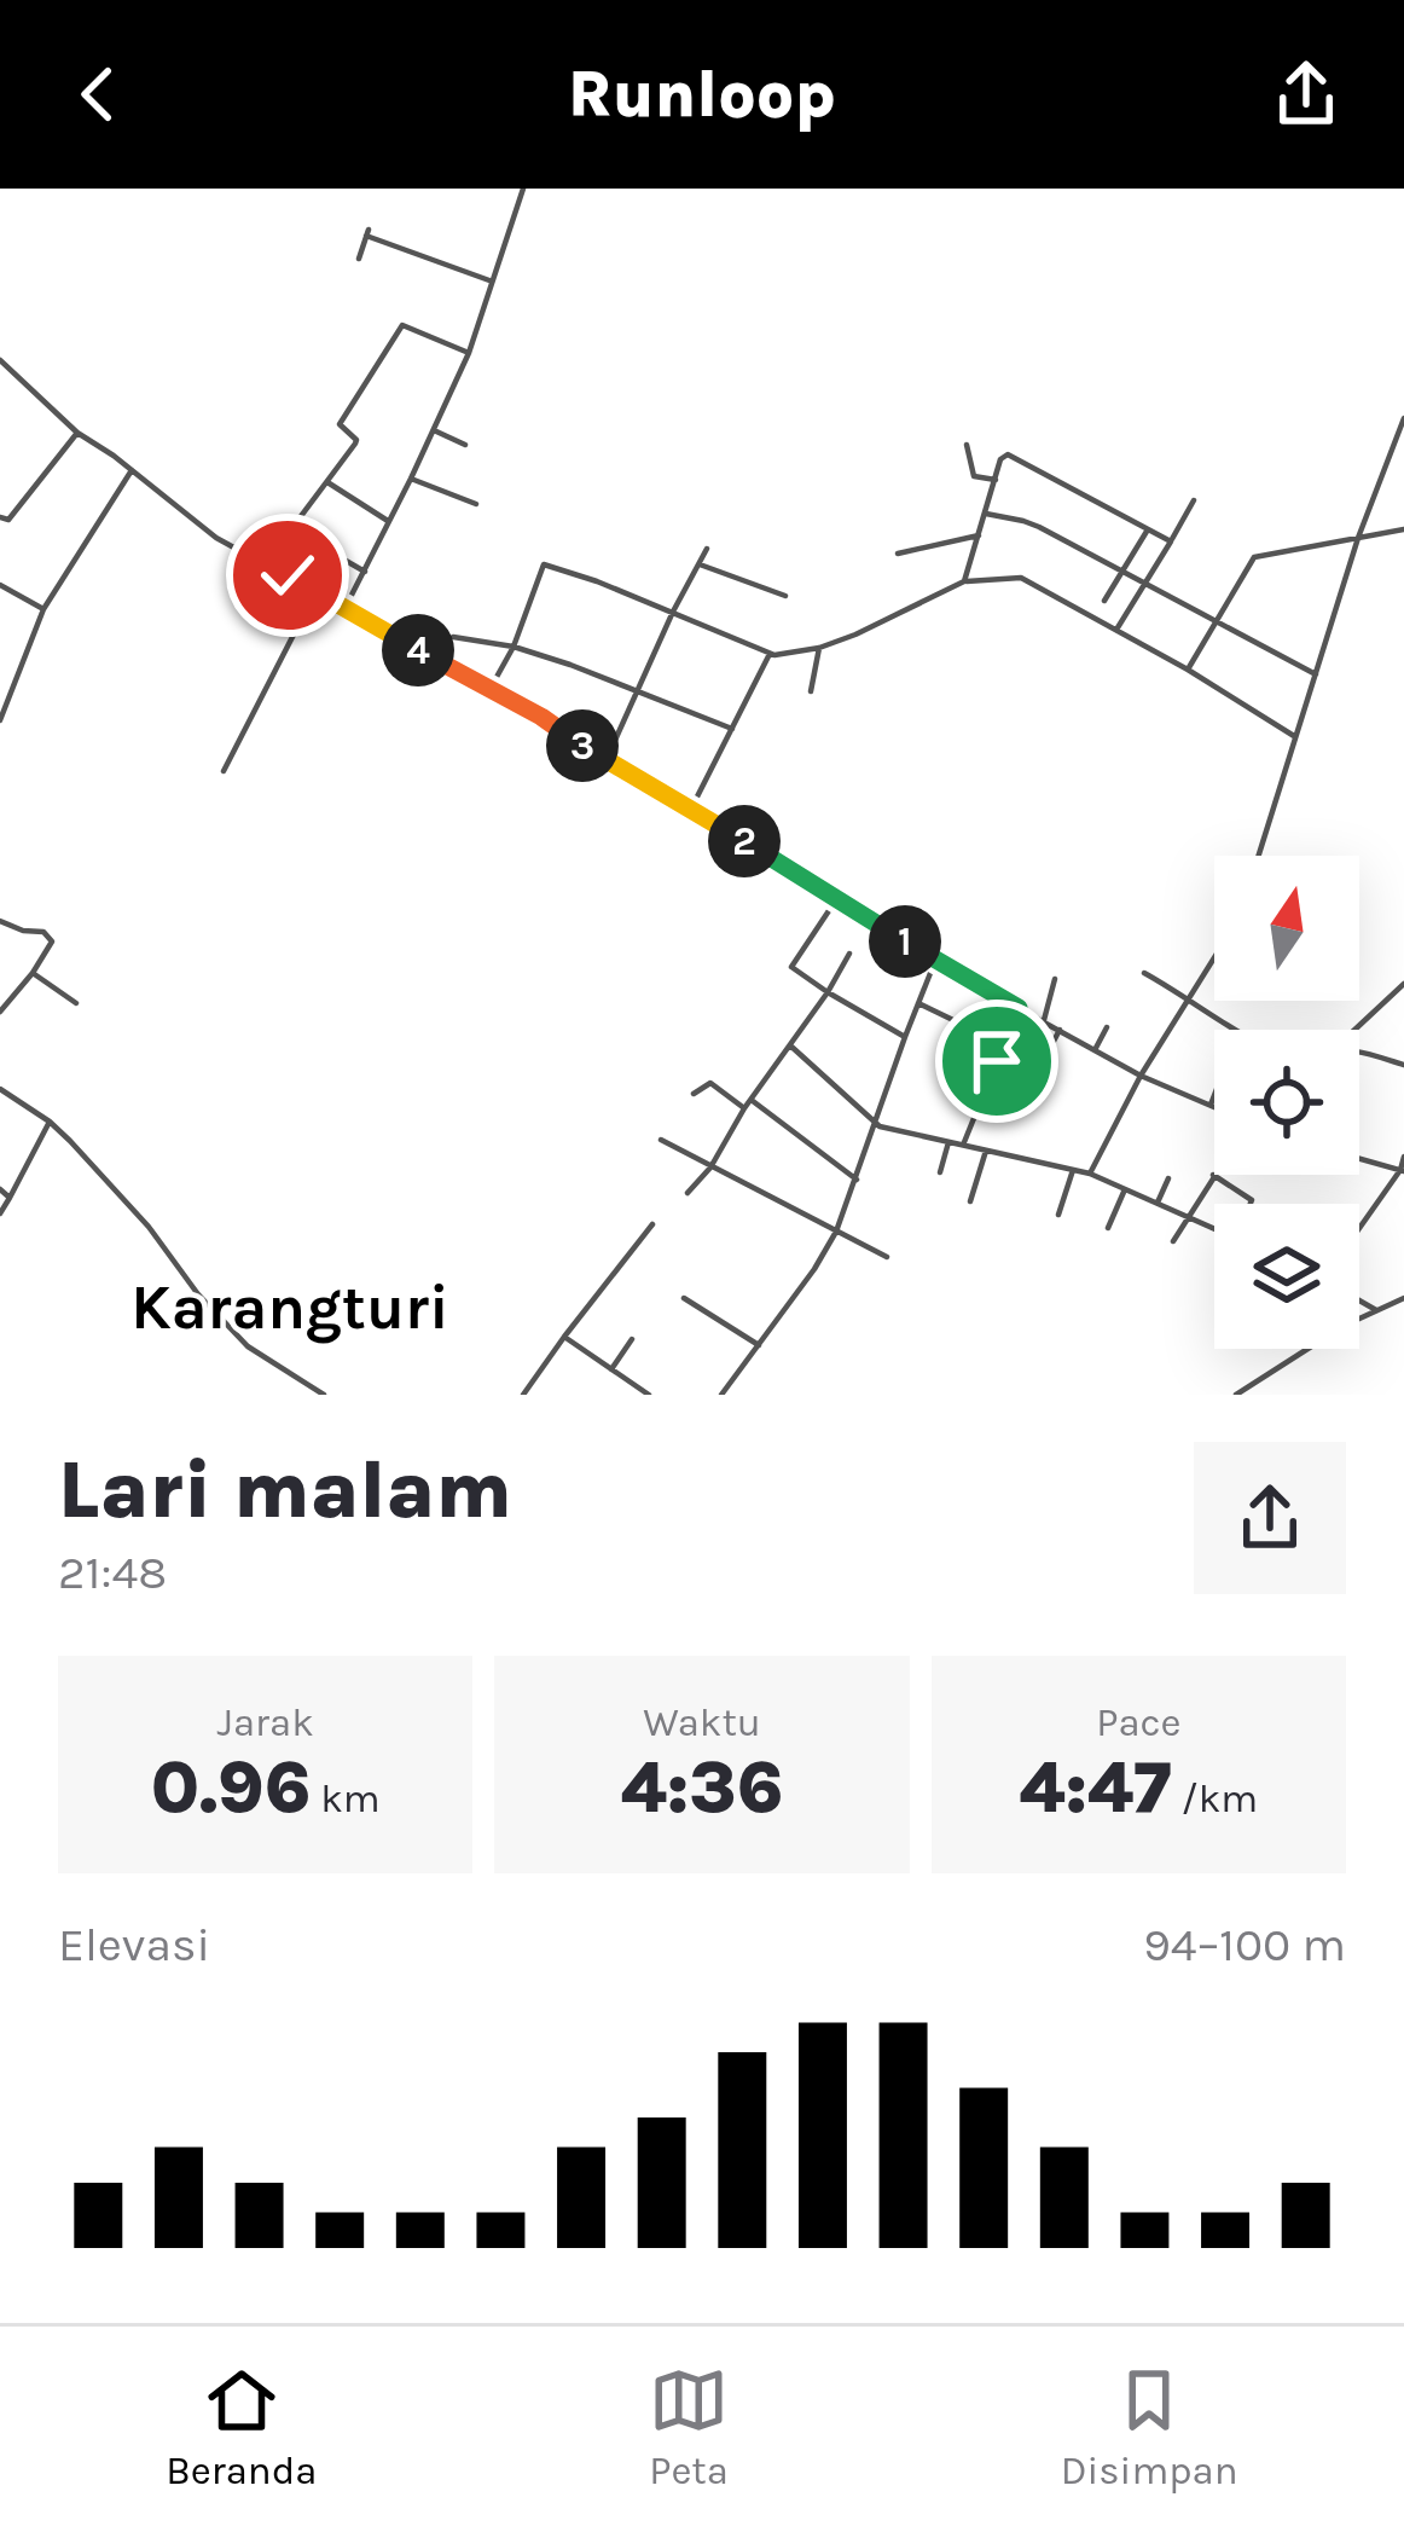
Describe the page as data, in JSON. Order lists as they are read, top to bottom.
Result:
{
  "districts": ["Karangturi"],
  "north": "top",
  "page": {
    "header": "Runloop",
    "pins": [
      "4",
      "3",
      "2",
      "1"
    ],
    "heading": ["Lari malam", "21:48"],
    "stats": [
      ["Jarak", "0.96 km"],
      ["Waktu", "4:36"],
      ["Pace", "4:47 /km"]
    ],
    "chart": ["Elevasi", "94–100 m"],
    "tabs": ["Beranda", "Peta", "Disimpan"]
  }
}
